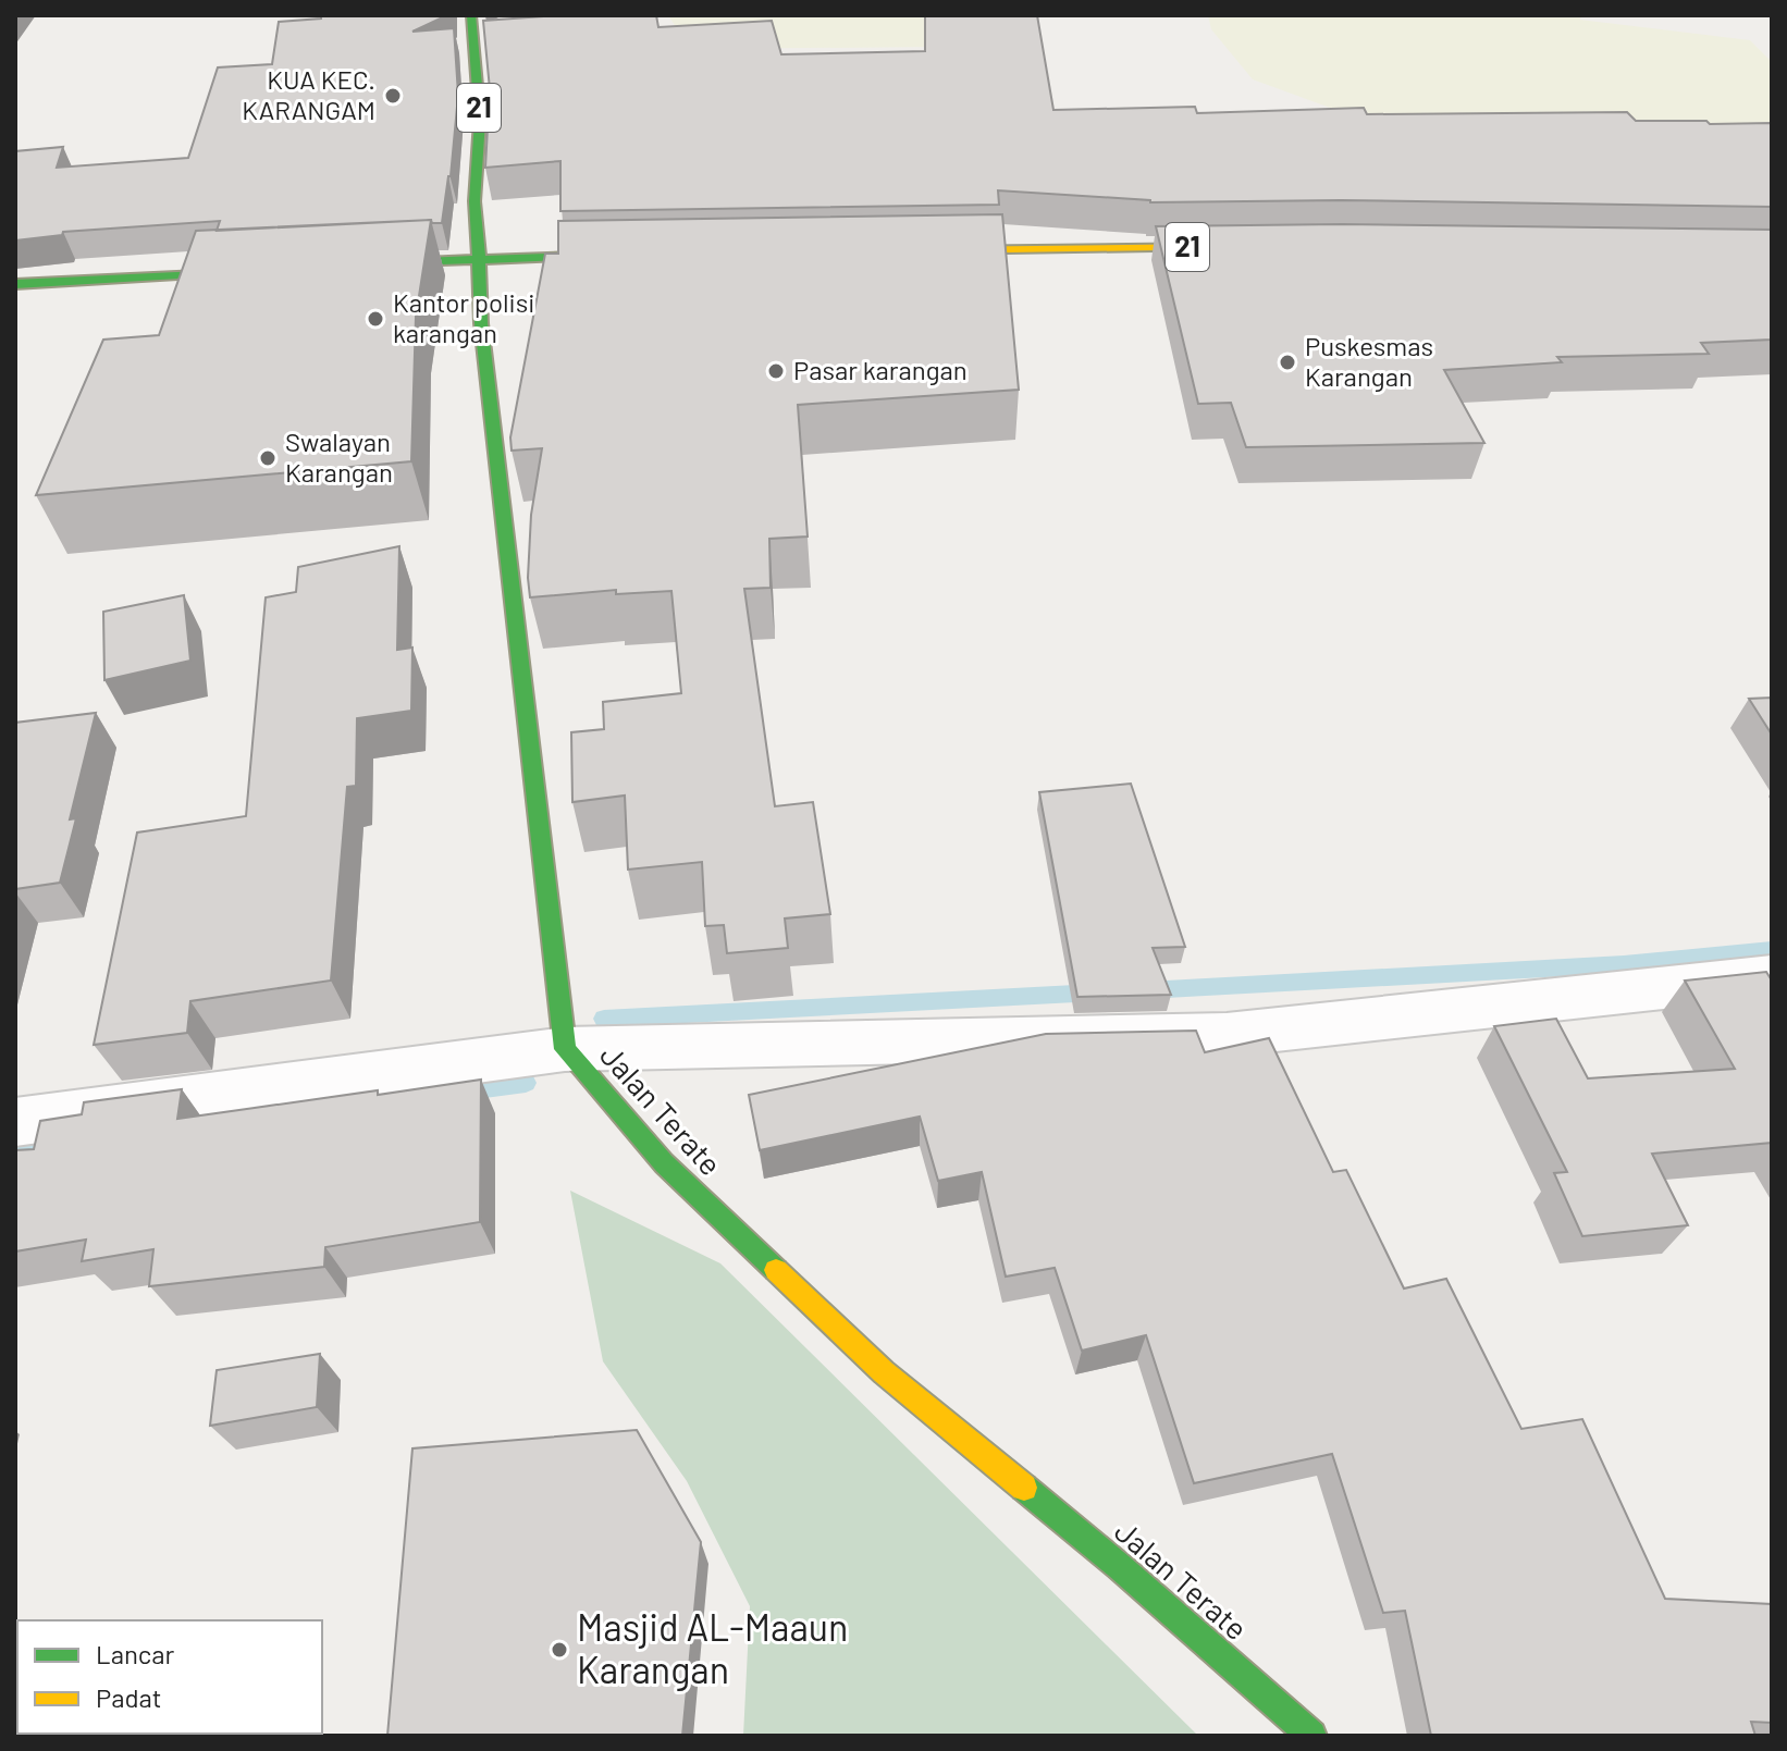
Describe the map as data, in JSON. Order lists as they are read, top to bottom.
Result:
{
  "streets": {
    "main road": ["21", "Jalan Terate"]
  },
  "crossings": [
    ["21", "Jalan Terate"]
  ],
  "places": [
    "KUA KEC. KARANGAM",
    "Kantor polisi karangan",
    "Puskesmas Karangan",
    "Pasar karangan",
    "Swalayan Karangan",
    "Masjid AL-Maaun Karangan"
  ],
  "legend": ["Lancar", "Padat"]
}
